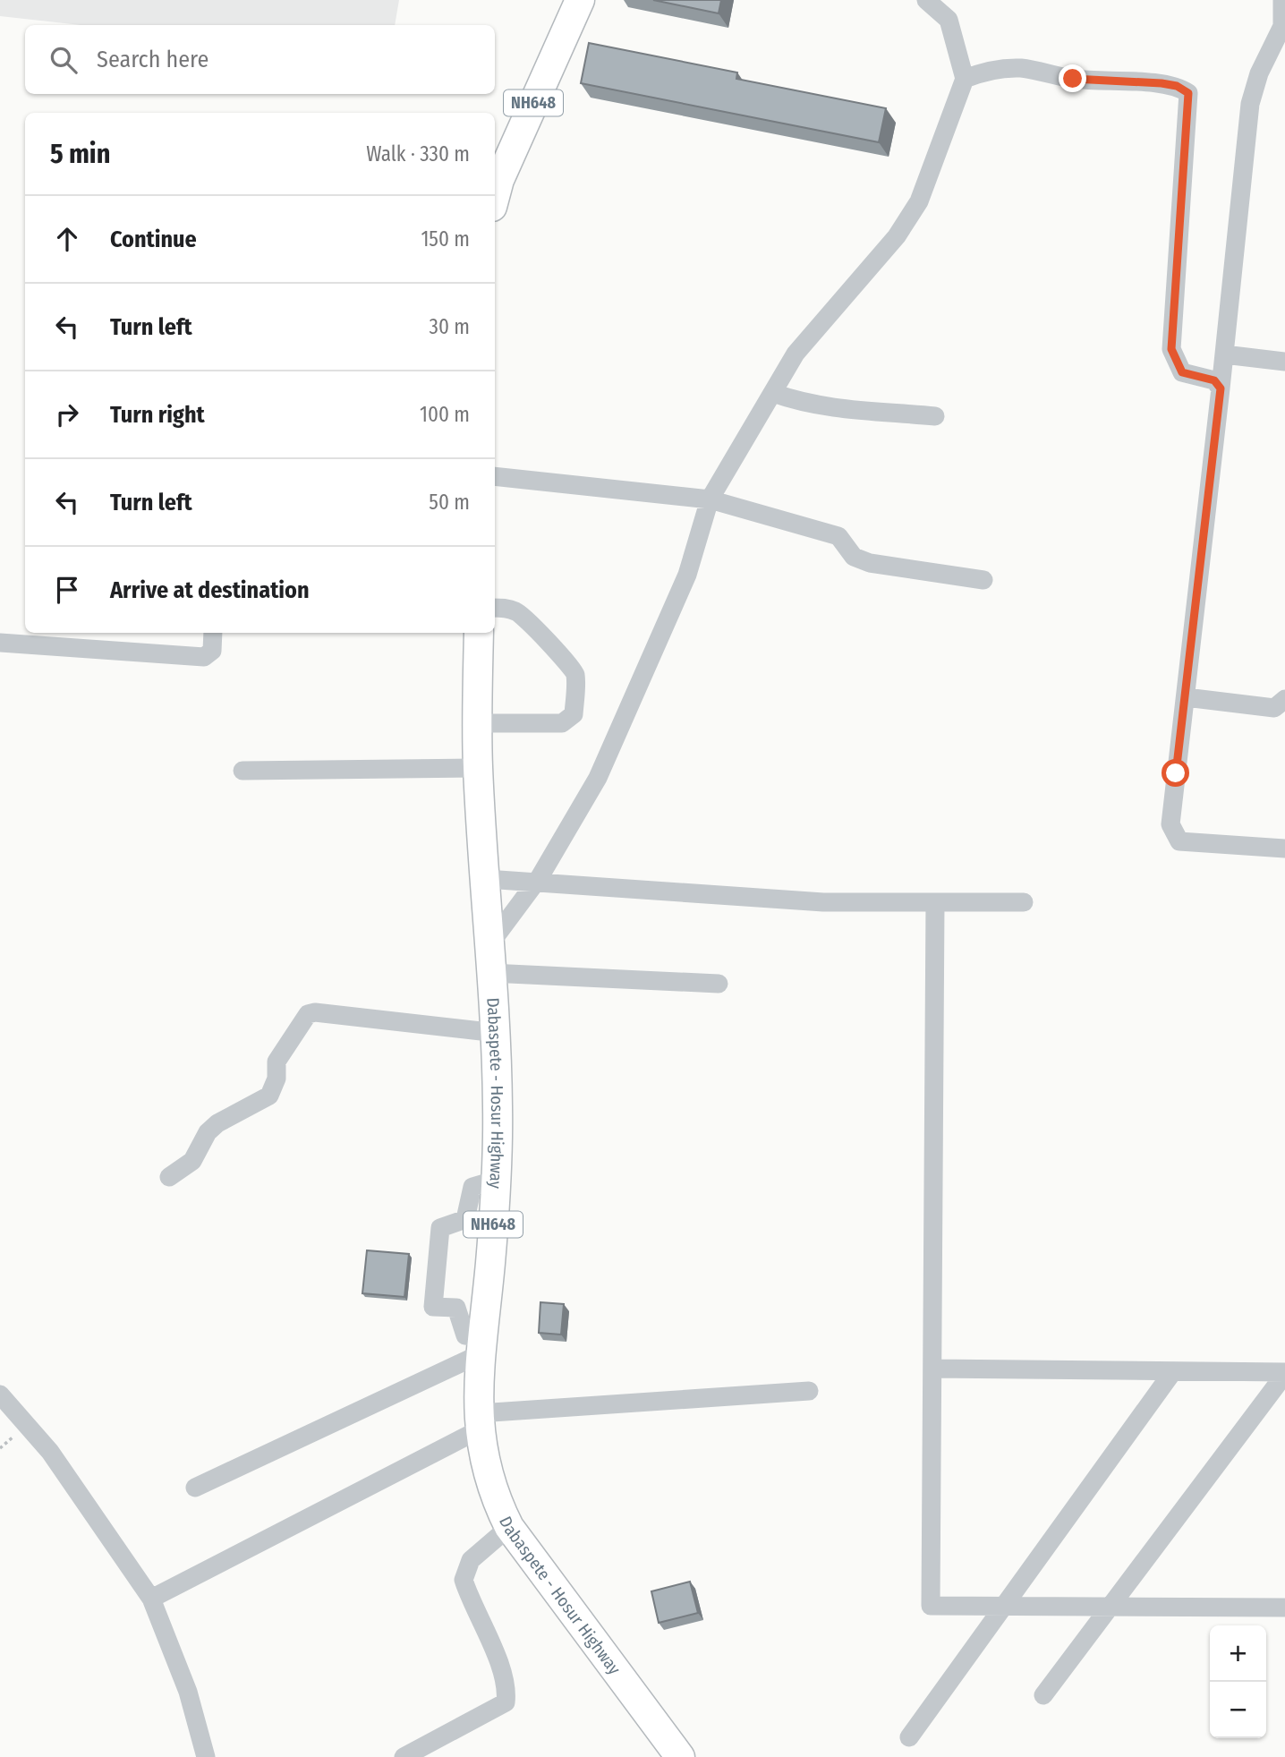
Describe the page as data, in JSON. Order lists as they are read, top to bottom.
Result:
{
  "streets": {
    "highway": ["NH648", "Dabaspete - Hosur Highway"]
  },
  "page": {
    "search": "Search here",
    "heading": ["5 min", "Walk · 330 m"],
    "list": [
      ["Continue", "150 m"],
      ["Turn left", "30 m"],
      ["Turn right", "100 m"],
      ["Turn left", "50 m"],
      "Arrive at destination"
    ],
    "map_buttons": ["+", "−"]
  }
}
